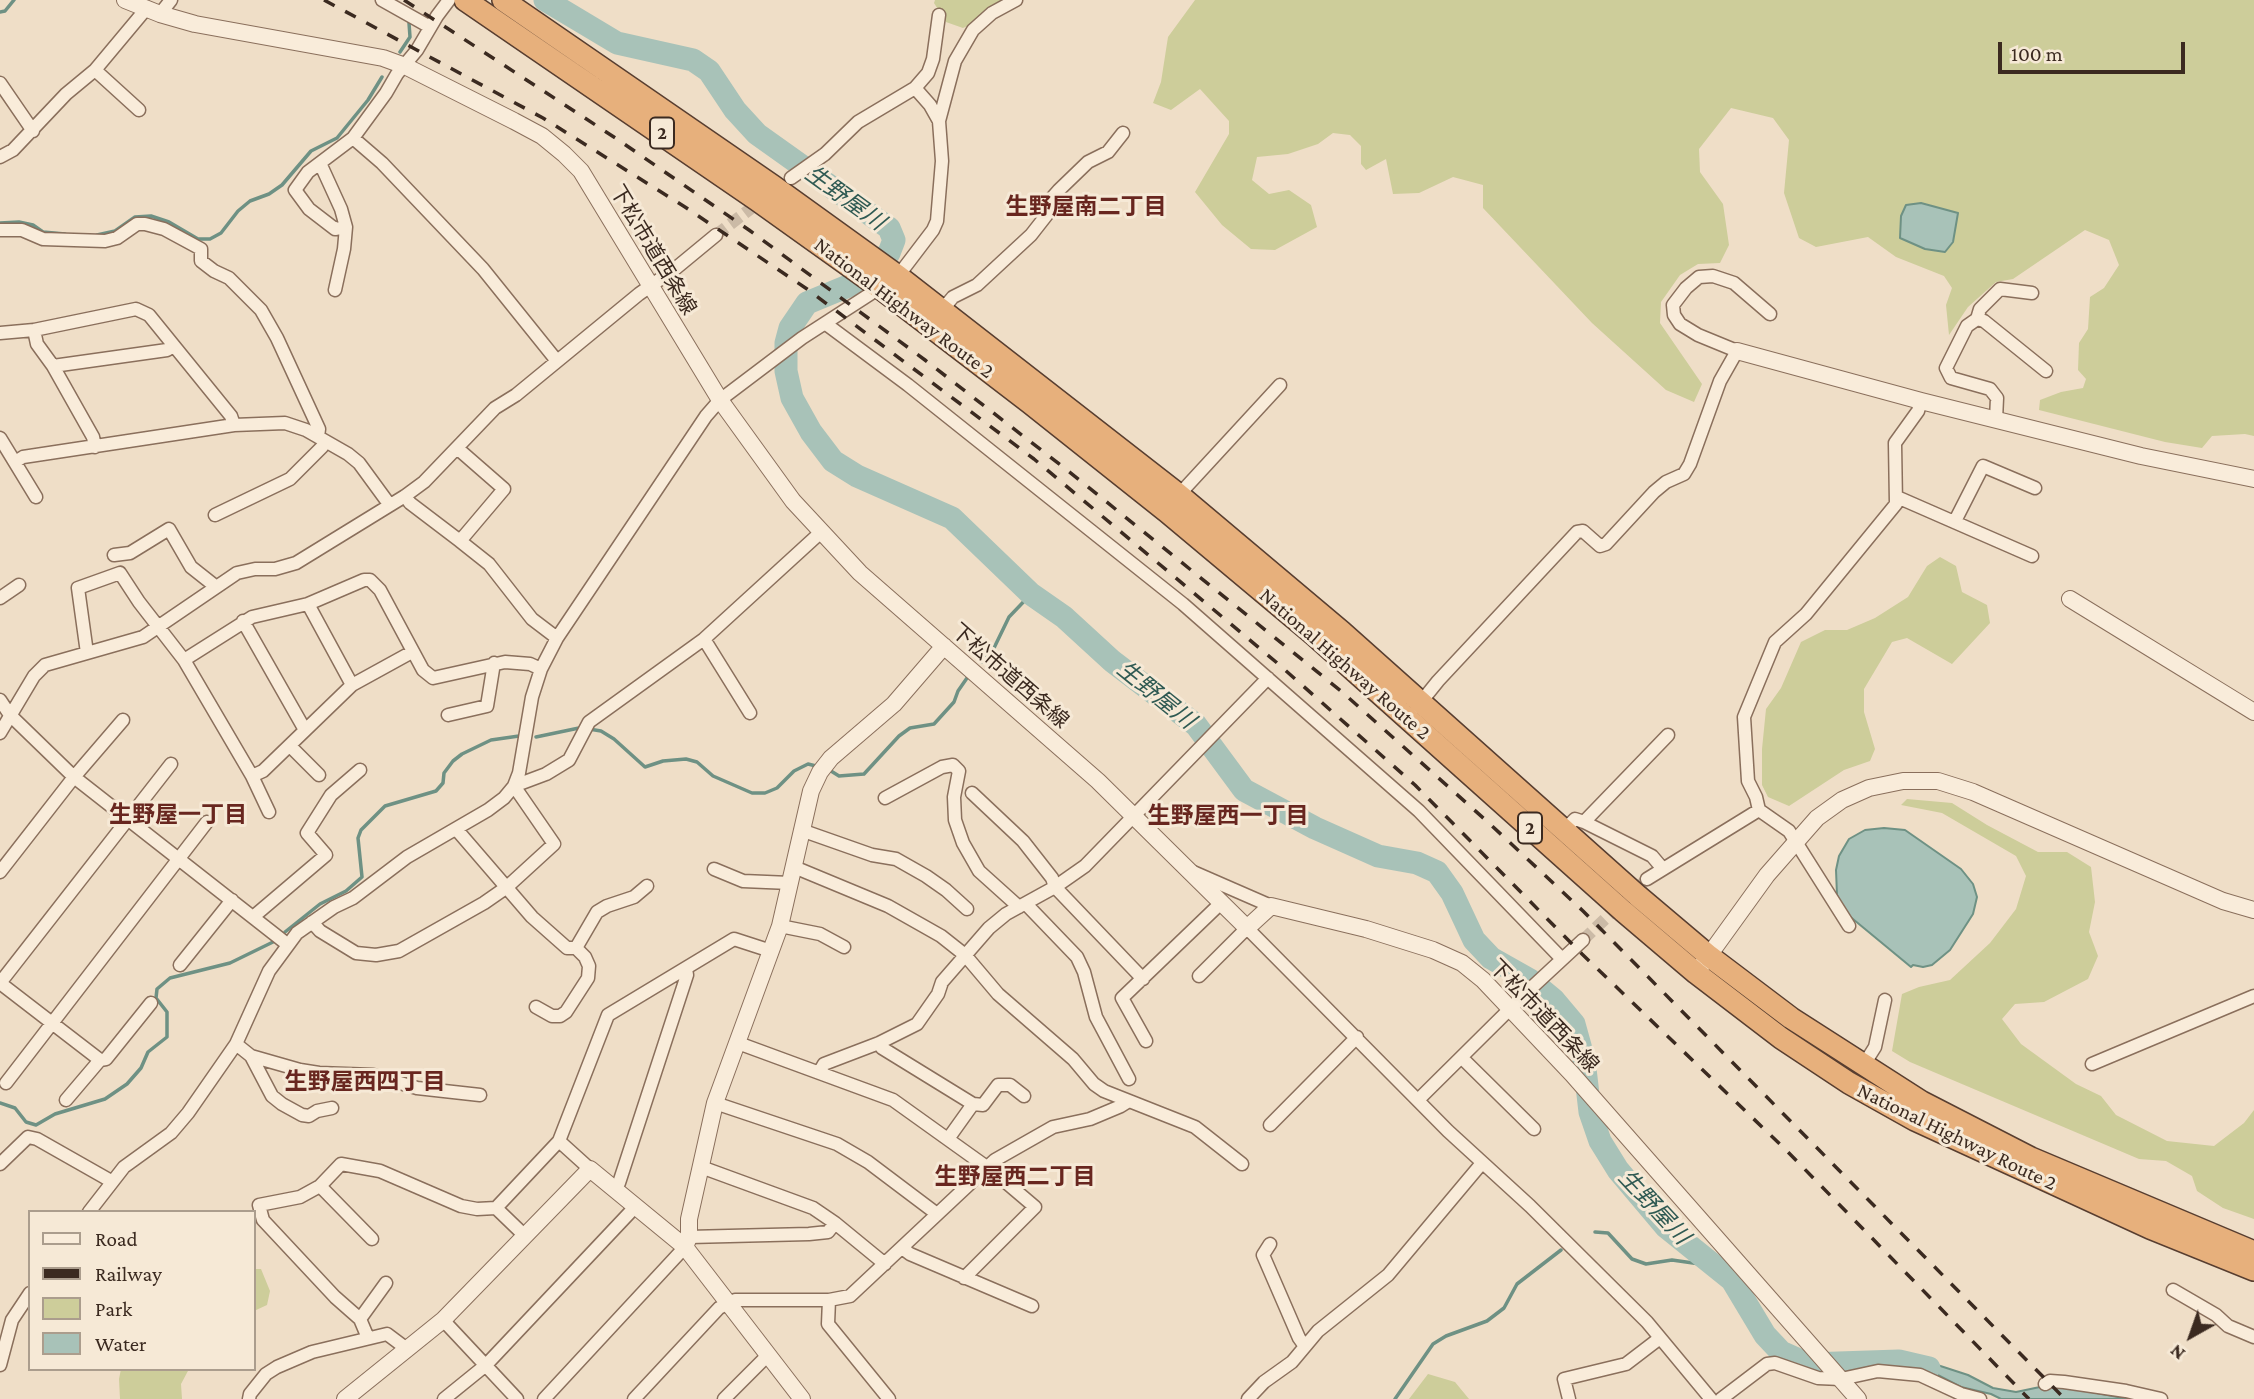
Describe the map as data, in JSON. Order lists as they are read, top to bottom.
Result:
{
  "streets": {
    "highway": ["2", "National Highway Route 2"],
    "street": ["下松市道西条線"]
  },
  "districts": [
    "生野屋南二丁目",
    "生野屋一丁目",
    "生野屋西一丁目",
    "生野屋西四丁目",
    "生野屋西二丁目"
  ],
  "water": ["生野屋川"],
  "legend": [
    "Road",
    "Railway",
    "Park",
    "Water"
  ],
  "scale_bar": "100 m",
  "north": "bottom left"
}
